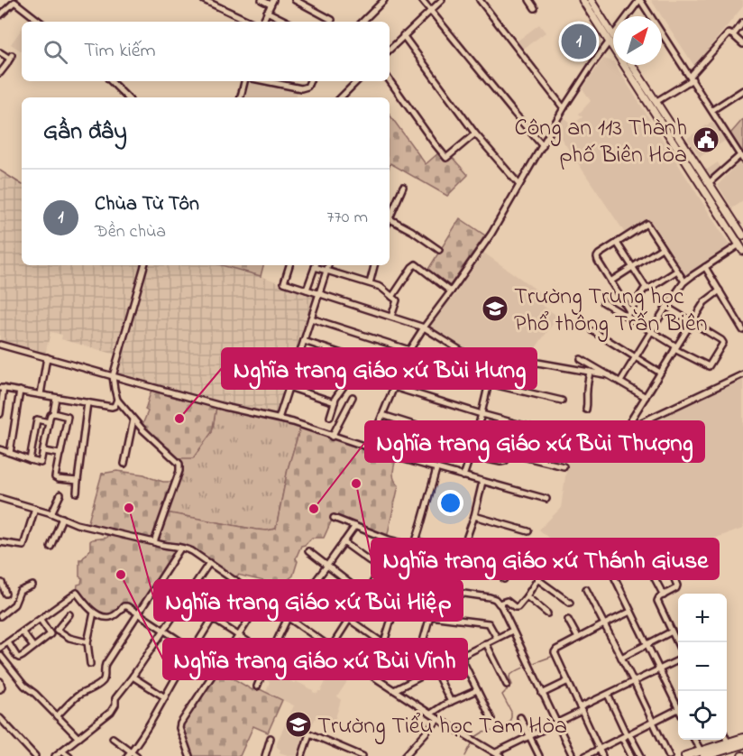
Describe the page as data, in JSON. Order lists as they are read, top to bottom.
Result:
{
  "places": {
    "public building": ["Công an 113 Thành phố Biên Hòa"],
    "school or university": ["Trường Trung học Phổ thông Trấn Biên", "Trường Tiểu học Tam Hòa"],
    "other": [
      "Nghĩa trang Giáo xứ Bùi Hưng",
      "Nghĩa trang Giáo xứ Thánh Giuse",
      "Nghĩa trang Giáo xứ Bùi Hiệp",
      "Nghĩa trang Giáo xứ Bùi Thượng",
      "Nghĩa trang Giáo xứ Bùi Vĩnh"
    ]
  },
  "north": "top right",
  "page": {
    "pins": "1",
    "search": "Tìm kiếm",
    "heading": "Gần đây",
    "list": [
      {
        "mark": "1",
        "name": "Chùa Từ Tôn",
        "note": "Đền chùa",
        "value": "770 m"
      }
    ],
    "map_buttons": ["+", "−"]
  }
}
